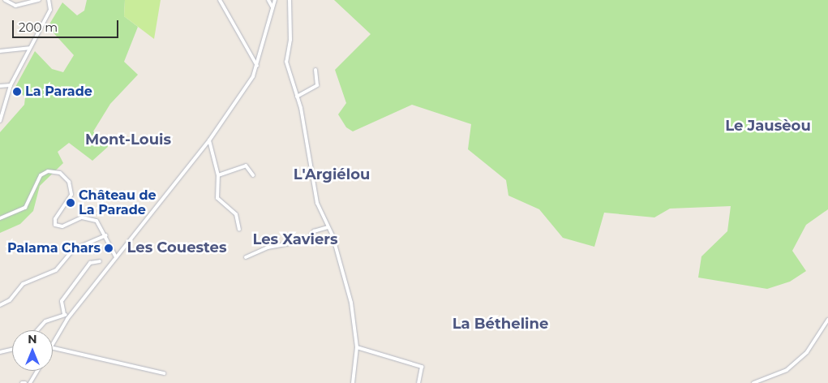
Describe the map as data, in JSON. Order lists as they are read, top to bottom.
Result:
{
  "districts": [
    "Le Jausèou",
    "Mont-Louis",
    "L'Argiélou",
    "Les Xaviers",
    "Les Couestes",
    "La Bétheline"
  ],
  "places": ["La Parade", "Château de La Parade", "Palama Chars"],
  "scale_bar": "200 m",
  "north": "top"
}
